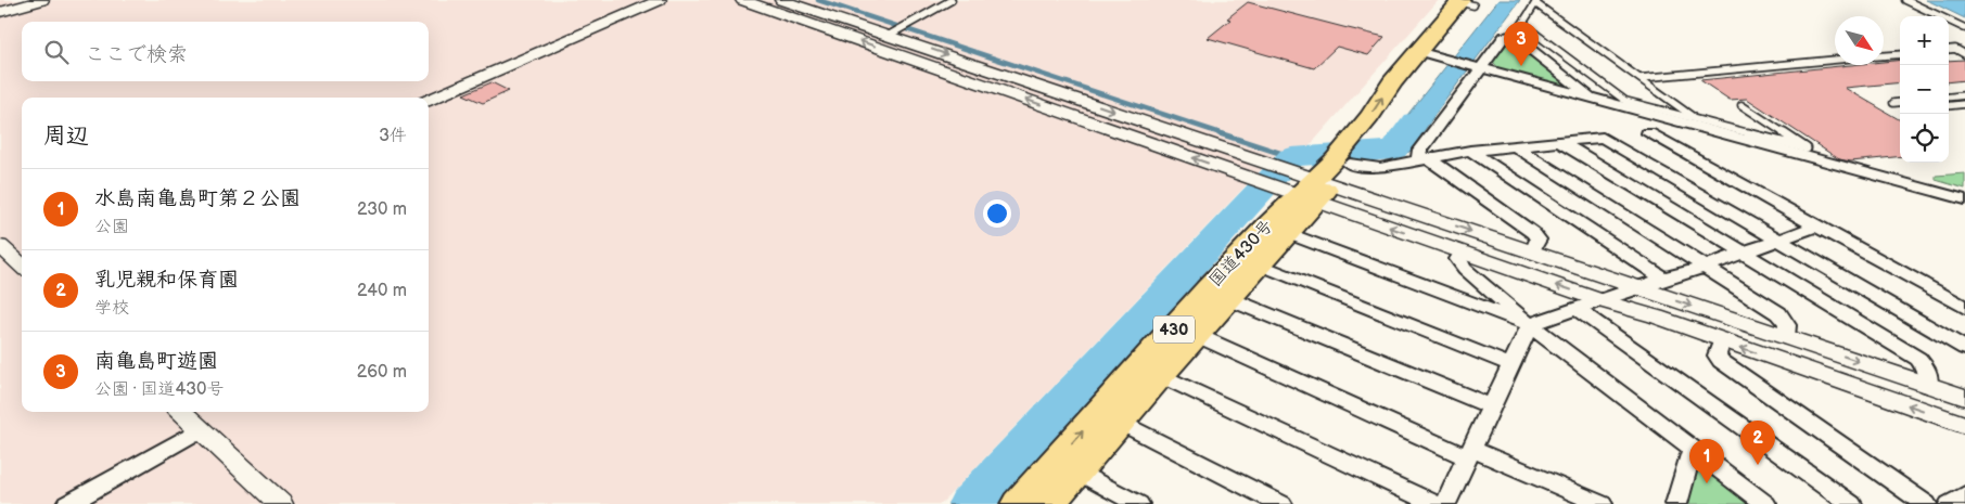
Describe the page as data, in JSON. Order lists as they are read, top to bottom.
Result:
{
  "streets": {
    "highway": ["国道430号", "430"]
  },
  "north": "bottom right",
  "page": {
    "map_buttons": ["+", "−"],
    "pins": ["3", "2", "1"],
    "search": "ここで検索",
    "heading": ["周辺", "3件"],
    "list": [
      {
        "mark": "1",
        "name": "水島南亀島町第２公園",
        "note": "公園",
        "value": "230 m"
      },
      {
        "mark": "2",
        "name": "乳児親和保育園",
        "note": "学校",
        "value": "240 m"
      },
      {
        "mark": "3",
        "name": "南亀島町遊園",
        "note": "公園 · 国道430号",
        "value": "260 m"
      }
    ]
  }
}
